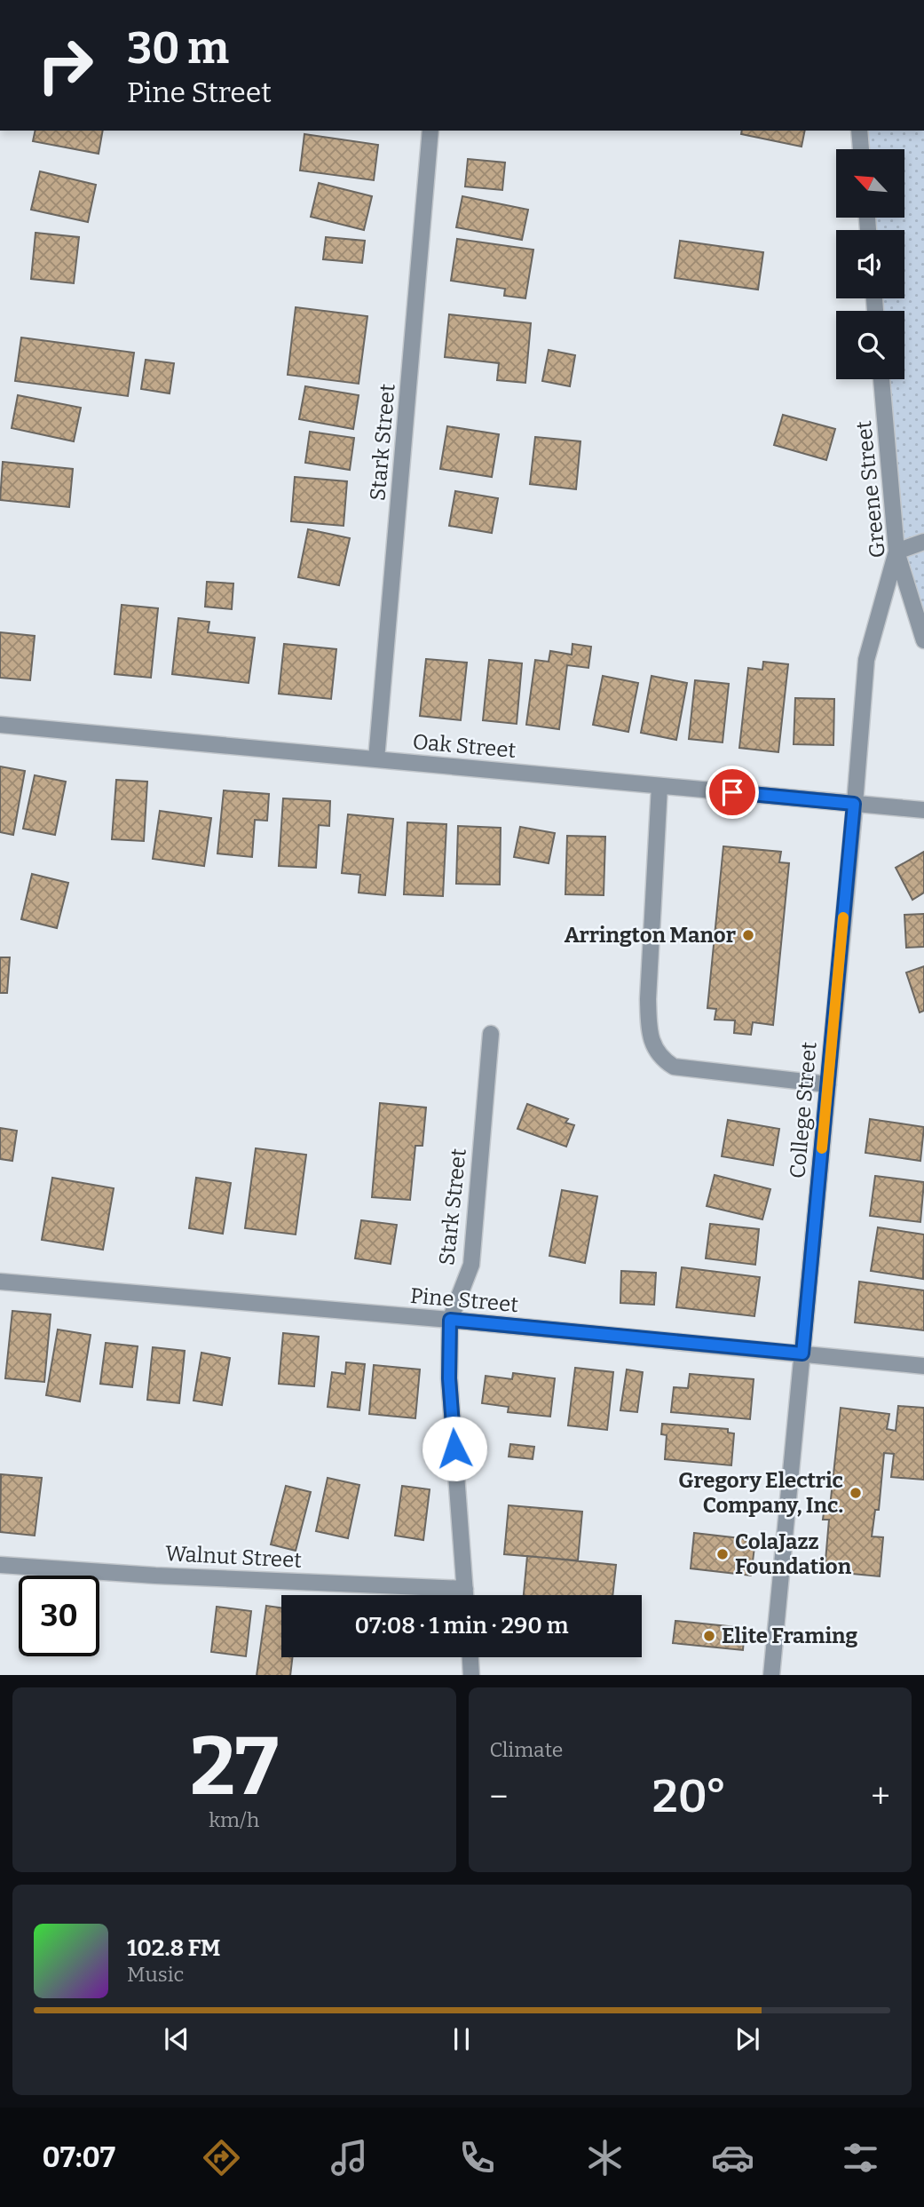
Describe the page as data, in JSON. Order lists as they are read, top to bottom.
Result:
{
  "streets": {
    "street": [
      "Stark Street",
      "Greene Street",
      "Oak Street",
      "College Street",
      "Pine Street",
      "Walnut Street"
    ]
  },
  "crossings": [
    ["Stark Street", "Oak Street"],
    ["Stark Street", "Pine Street"],
    ["Stark Street", "Walnut Street"],
    ["Greene Street", "College Street"],
    ["Oak Street", "College Street"],
    ["College Street", "Pine Street"]
  ],
  "places": [
    "Arrington Manor",
    "Gregory Electric Company, Inc.",
    "ColaJazz Foundation",
    "Elite Framing"
  ],
  "north": "top left",
  "page": {
    "turn": ["30 m", "Pine Street"],
    "limit": "30",
    "trip": "07:08 · 1 min · 290 m",
    "tile": [
      ["27", "km/h"],
      "Climate"
    ],
    "heat": ["−", "20°", "+"],
    "song": ["102.8 FM", "Music"],
    "tabs": "07:07"
  }
}
